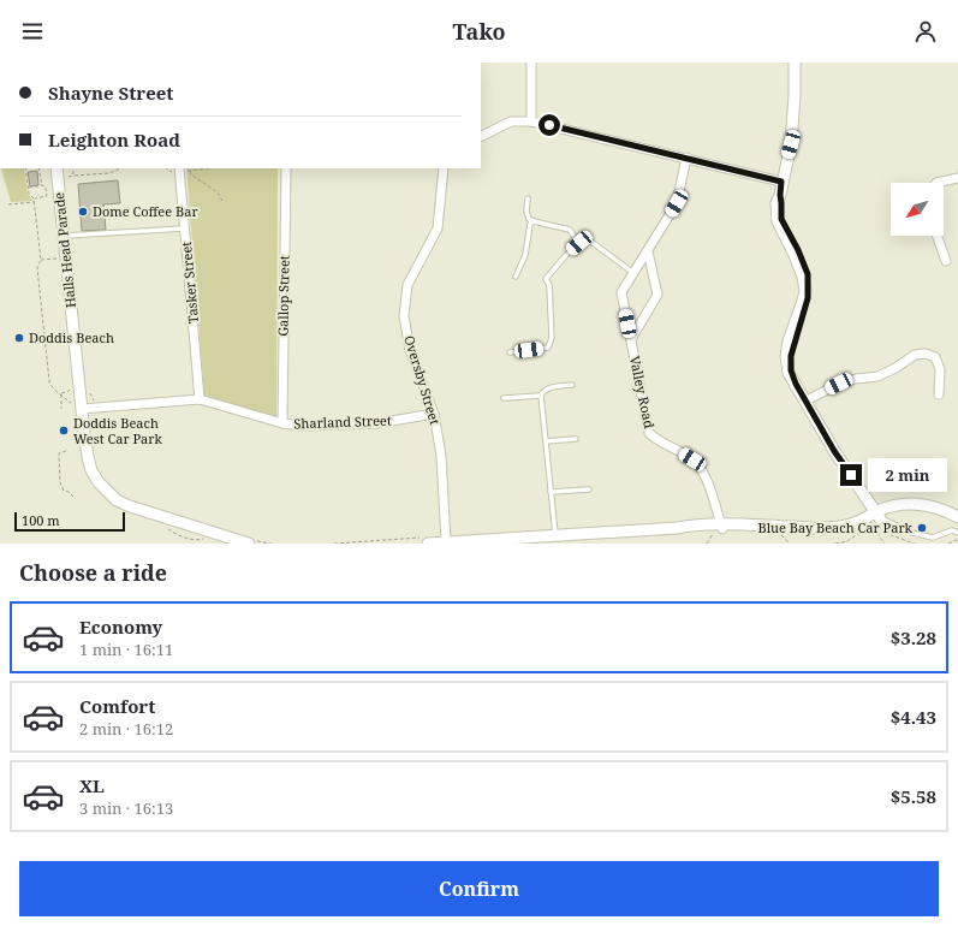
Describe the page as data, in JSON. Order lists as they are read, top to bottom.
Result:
{
  "streets": {
    "street": [
      "Halls Head Parade",
      "Tasker Street",
      "Gallop Street",
      "Oversby Street",
      "Valley Road",
      "Sharland Street"
    ]
  },
  "crossings": [
    ["Halls Head Parade", "Sharland Street"],
    ["Tasker Street", "Sharland Street"],
    ["Gallop Street", "Sharland Street"],
    ["Oversby Street", "Sharland Street"]
  ],
  "places": [
    "Dome Coffee Bar",
    "Doddis Beach",
    "Doddis Beach West Car Park",
    "Blue Bay Beach Car Park"
  ],
  "scale_bar": "100 m",
  "north": "bottom left",
  "page": {
    "header": "Tako",
    "banner": ["Shayne Street", "Leighton Road"],
    "bubble": "2 min",
    "scale": "100 m",
    "heading": "Choose a ride",
    "list": [
      {
        "name": "Economy",
        "note": "1 min · 16:11",
        "value": "$3.28"
      },
      {
        "name": "Comfort",
        "note": "2 min · 16:12",
        "value": "$4.43"
      },
      {
        "name": "XL",
        "note": "3 min · 16:13",
        "value": "$5.58"
      }
    ],
    "buttons": "Confirm"
  }
}
